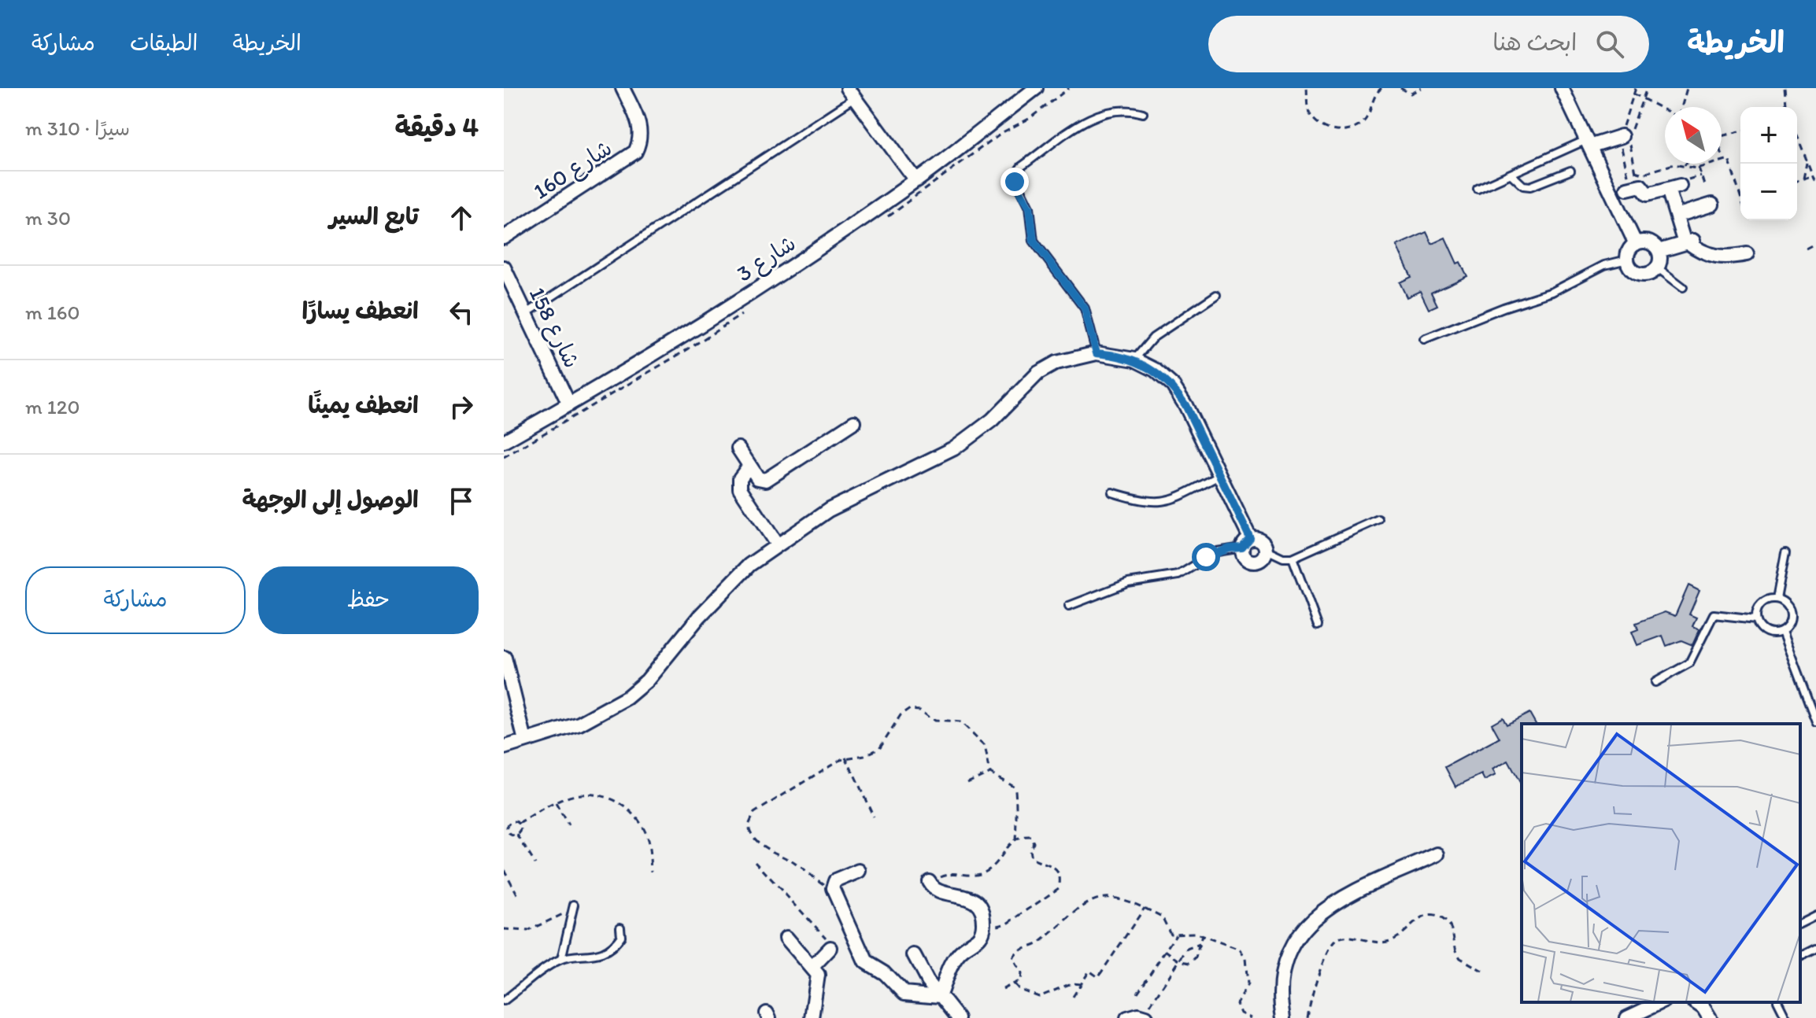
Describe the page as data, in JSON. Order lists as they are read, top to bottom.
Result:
{
  "streets": {
    "street": ["شارع 160", "شارع 3", "شارع 158"]
  },
  "crossings": [
    ["شارع 3", "شارع 158"]
  ],
  "north": "top left",
  "page": {
    "header": "الخريطة",
    "search": "ابحث هنا",
    "nav": ["الخريطة", "الطبقات", "مشاركة"],
    "heading": ["4 دقيقة", "سيرًا · 310 m"],
    "map_buttons": ["+", "−"],
    "list": [
      ["تابع السير", "30 m"],
      ["انعطف يسارًا", "160 m"],
      ["انعطف يمينًا", "120 m"],
      "الوصول إلى الوجهة"
    ],
    "buttons": ["حفظ", "مشاركة"]
  }
}
